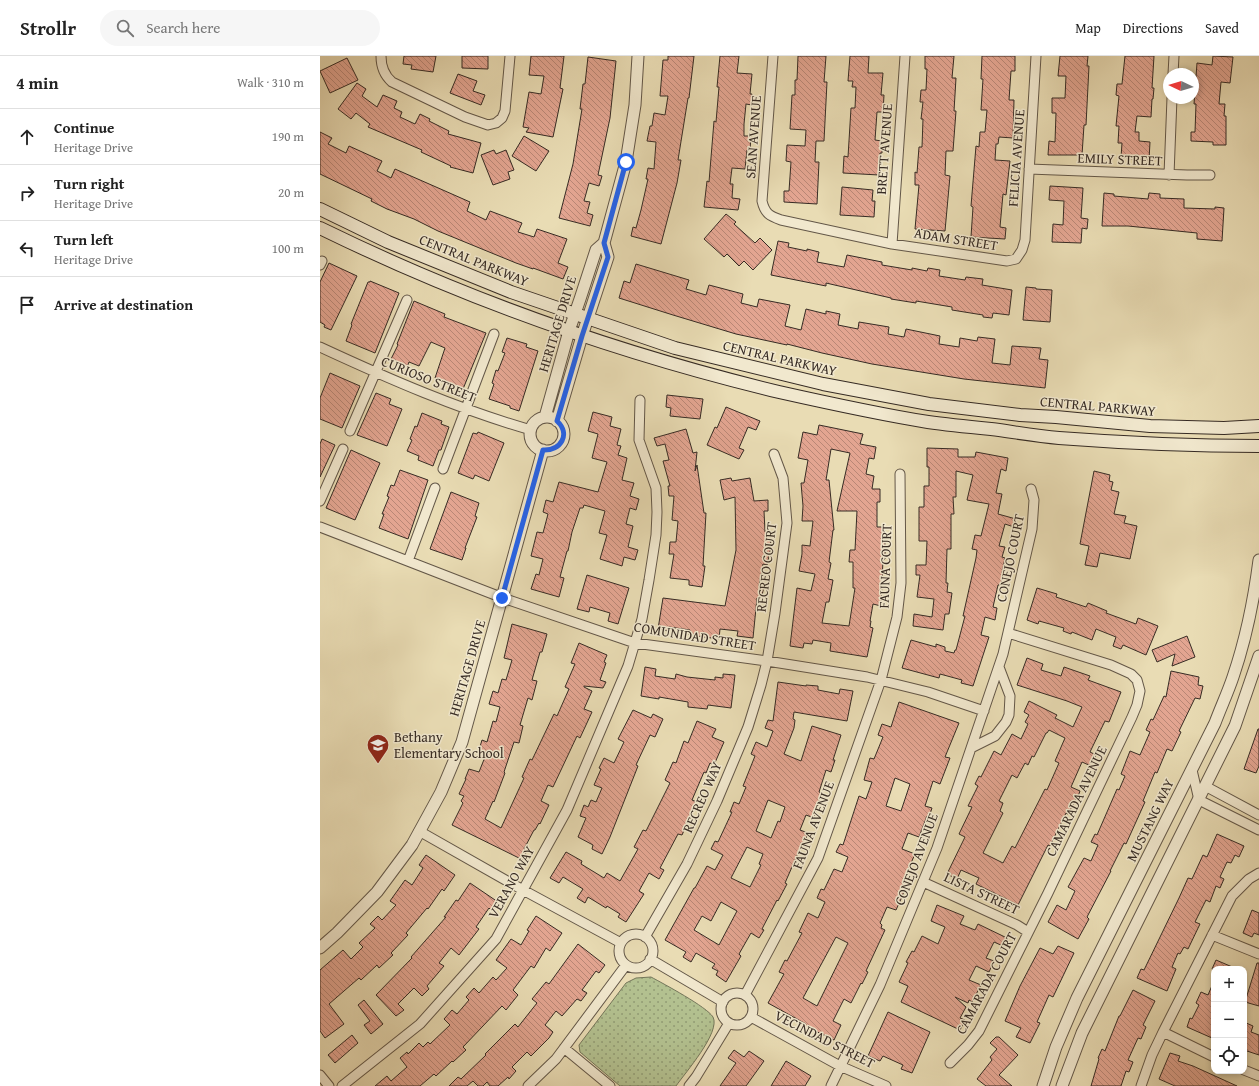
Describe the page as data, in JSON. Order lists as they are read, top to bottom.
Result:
{
  "streets": {
    "main road": ["CENTRAL PARKWAY"],
    "street": [
      "SEAN AVENUE",
      "BRETT AVENUE",
      "FELICIA AVENUE",
      "EMILY STREET",
      "ADAM STREET",
      "HERITAGE DRIVE",
      "CURIOSO STREET",
      "CONEJO COURT",
      "FAUNA COURT",
      "RECREO COURT",
      "COMUNIDAD STREET",
      "RECREO WAY",
      "CAMARADA AVENUE",
      "MUSTANG WAY",
      "FAUNA AVENUE",
      "CONEJO AVENUE",
      "VERANO WAY",
      "LISTA STREET",
      "CAMARADA COURT",
      "VECINDAD STREET"
    ]
  },
  "crossings": [
    ["SEAN AVENUE", "ADAM STREET"],
    ["BRETT AVENUE", "ADAM STREET"],
    ["FELICIA AVENUE", "EMILY STREET"],
    ["FELICIA AVENUE", "ADAM STREET"],
    ["CENTRAL PARKWAY", "HERITAGE DRIVE"],
    ["HERITAGE DRIVE", "CURIOSO STREET"],
    ["HERITAGE DRIVE", "COMUNIDAD STREET"],
    ["CONEJO COURT", "CAMARADA AVENUE"],
    ["CONEJO COURT", "CONEJO AVENUE"],
    ["FAUNA COURT", "COMUNIDAD STREET"],
    ["FAUNA COURT", "FAUNA AVENUE"],
    ["RECREO COURT", "COMUNIDAD STREET"],
    ["RECREO COURT", "RECREO WAY"],
    ["COMUNIDAD STREET", "RECREO WAY"],
    ["COMUNIDAD STREET", "FAUNA AVENUE"],
    ["COMUNIDAD STREET", "CONEJO AVENUE"],
    ["COMUNIDAD STREET", "VERANO WAY"],
    ["CAMARADA AVENUE", "CONEJO AVENUE"],
    ["CAMARADA AVENUE", "LISTA STREET"],
    ["CAMARADA AVENUE", "CAMARADA COURT"],
    ["FAUNA AVENUE", "VECINDAD STREET"],
    ["CONEJO AVENUE", "LISTA STREET"],
    ["CONEJO AVENUE", "VECINDAD STREET"],
    ["LISTA STREET", "CAMARADA COURT"]
  ],
  "places": {
    "school or university": ["Bethany Elementary School"]
  },
  "north": "left",
  "page": {
    "header": "Strollr",
    "search": "Search here",
    "nav": ["Map", "Directions", "Saved"],
    "heading": ["4 min", "Walk · 310 m"],
    "list": [
      ["Continue", "Heritage Drive", "190 m"],
      ["Turn right", "Heritage Drive", "20 m"],
      ["Turn left", "Heritage Drive", "100 m"],
      "Arrive at destination"
    ],
    "map_buttons": ["+", "−"]
  }
}
